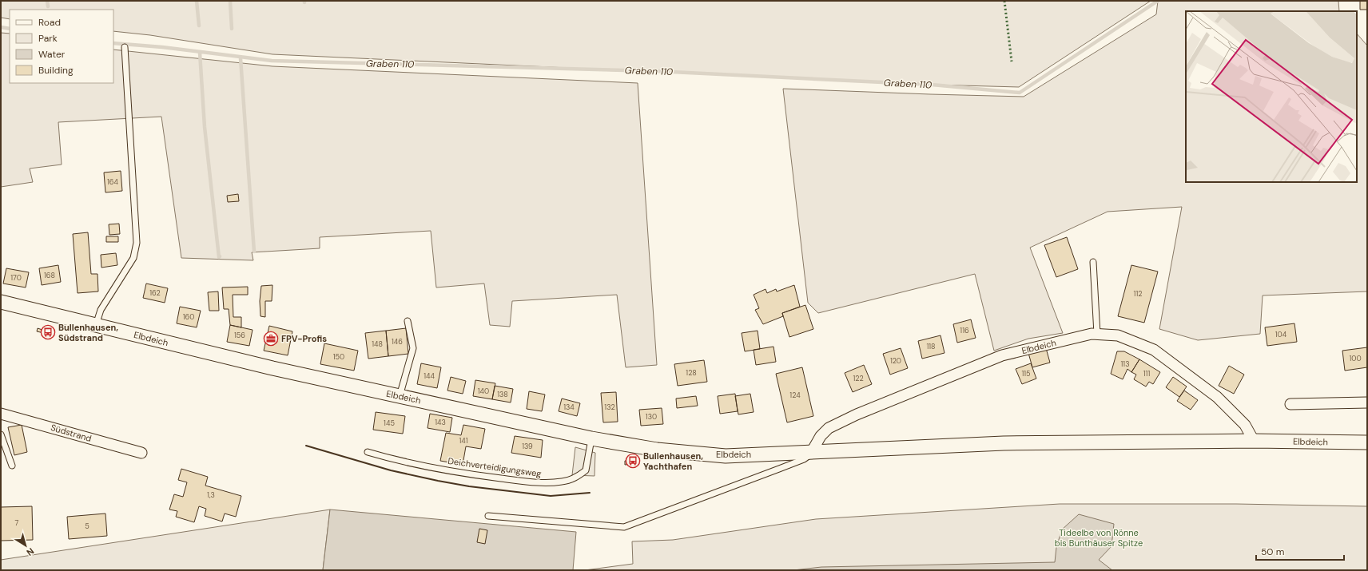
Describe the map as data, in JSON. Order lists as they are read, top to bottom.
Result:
{
  "streets": {
    "street": ["Elbdeich", "Südstrand"],
    "lane": ["Deichverteidigungsweg"]
  },
  "crossings": [
    ["Elbdeich", "Deichverteidigungsweg"]
  ],
  "water": ["Graben 110"],
  "parks": ["Tideelbe von Rönne bis Bunthäuser Spitze"],
  "places": {
    "bus stop": ["Bullenhausen, Südstrand", "Bullenhausen, Yachthafen"],
    "office": ["FPV-Profis"]
  },
  "house_numbers": [
    "164",
    "168",
    "170",
    "162",
    "112",
    "160",
    "116",
    "104",
    "156",
    "146",
    "148",
    "118",
    "150",
    "100",
    "120",
    "113",
    "128",
    "115",
    "111",
    "144",
    "122",
    "140",
    "138",
    "124",
    "134",
    "132",
    "130",
    "143",
    "145",
    "141",
    "139",
    "1,3",
    "7",
    "5"
  ],
  "legend": [
    "Road",
    "Park",
    "Water",
    "Building"
  ],
  "scale_bar": "50 m",
  "north": "bottom right"
}
